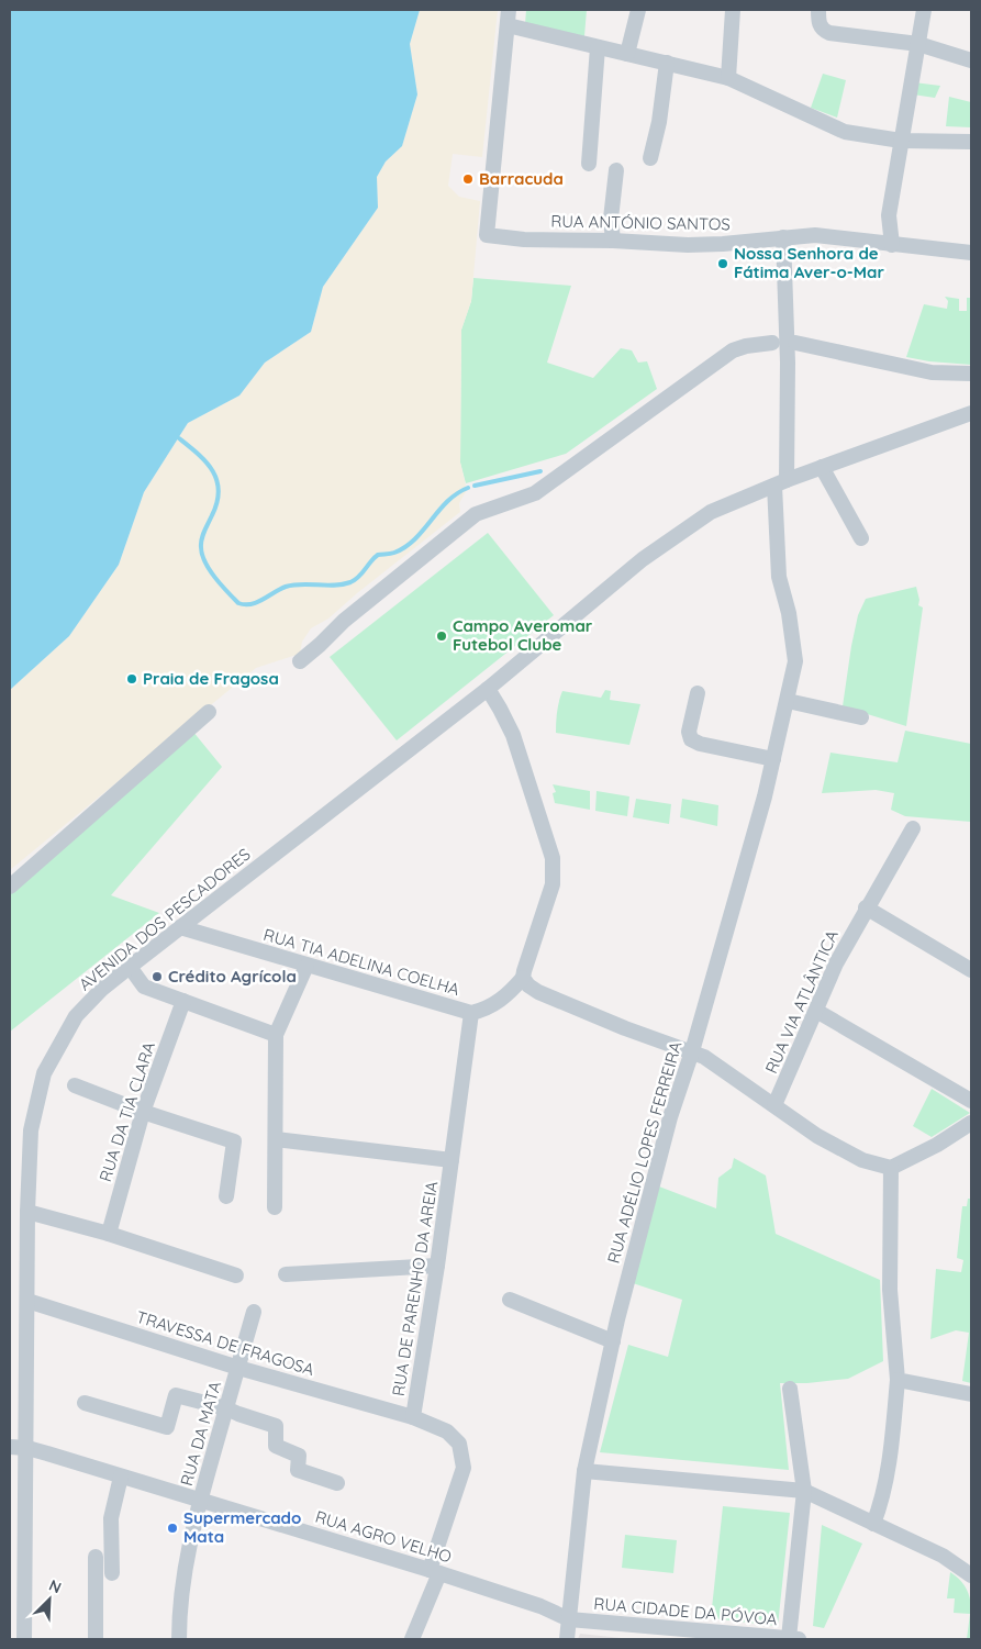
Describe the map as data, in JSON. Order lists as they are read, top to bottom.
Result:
{
  "streets": {
    "street": [
      "RUA ANTÓNIO SANTOS",
      "AVENIDA DOS PESCADORES",
      "RUA TIA ADELINA COELHA",
      "RUA VIA ATLÂNTICA",
      "RUA DA TIA CLARA",
      "RUA ADÉLIO LOPES FERREIRA",
      "RUA DE PARENHO DA AREIA",
      "TRAVESSA DE FRAGOSA",
      "RUA DA MATA",
      "RUA AGRO VELHO",
      "RUA CIDADE DA PÓVOA"
    ]
  },
  "crossings": [
    ["RUA ANTÓNIO SANTOS", "RUA ADÉLIO LOPES FERREIRA"],
    ["AVENIDA DOS PESCADORES", "RUA TIA ADELINA COELHA"],
    ["AVENIDA DOS PESCADORES", "RUA ADÉLIO LOPES FERREIRA"],
    ["AVENIDA DOS PESCADORES", "TRAVESSA DE FRAGOSA"],
    ["AVENIDA DOS PESCADORES", "RUA AGRO VELHO"],
    ["RUA TIA ADELINA COELHA", "RUA DE PARENHO DA AREIA"],
    ["RUA ADÉLIO LOPES FERREIRA", "RUA AGRO VELHO"],
    ["RUA ADÉLIO LOPES FERREIRA", "RUA CIDADE DA PÓVOA"],
    ["RUA DE PARENHO DA AREIA", "TRAVESSA DE FRAGOSA"],
    ["RUA DE PARENHO DA AREIA", "RUA AGRO VELHO"],
    ["TRAVESSA DE FRAGOSA", "RUA DA MATA"],
    ["RUA DA MATA", "RUA AGRO VELHO"],
    ["RUA AGRO VELHO", "RUA CIDADE DA PÓVOA"]
  ],
  "places": [
    "Barracuda",
    "Nossa Senhora de Fátima Aver-o-Mar",
    "Campo Averomar Futebol Clube",
    "Praia de Fragosa",
    "Crédito Agrícola",
    "Supermercado Mata"
  ],
  "north": "top right"
}
